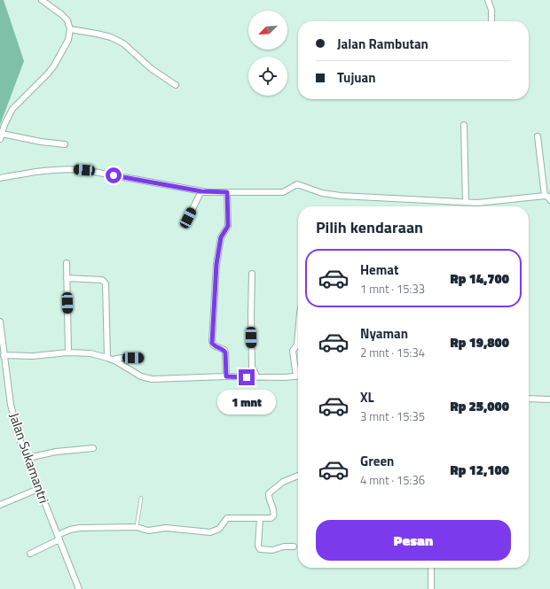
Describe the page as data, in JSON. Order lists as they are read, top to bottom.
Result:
{
  "streets": {
    "street": ["Jalan Sukamantri"]
  },
  "north": "bottom left",
  "page": {
    "banner": ["Jalan Rambutan", "Tujuan"],
    "heading": "Pilih kendaraan",
    "list": [
      {
        "name": "Hemat",
        "note": "1 mnt · 15:33",
        "value": "Rp 14,700"
      },
      {
        "name": "Nyaman",
        "note": "2 mnt · 15:34",
        "value": "Rp 19,800"
      },
      {
        "name": "XL",
        "note": "3 mnt · 15:35",
        "value": "Rp 25,000"
      },
      {
        "name": "Green",
        "note": "4 mnt · 15:36",
        "value": "Rp 12,100"
      }
    ],
    "bubble": "1 mnt",
    "buttons": "Pesan"
  }
}
